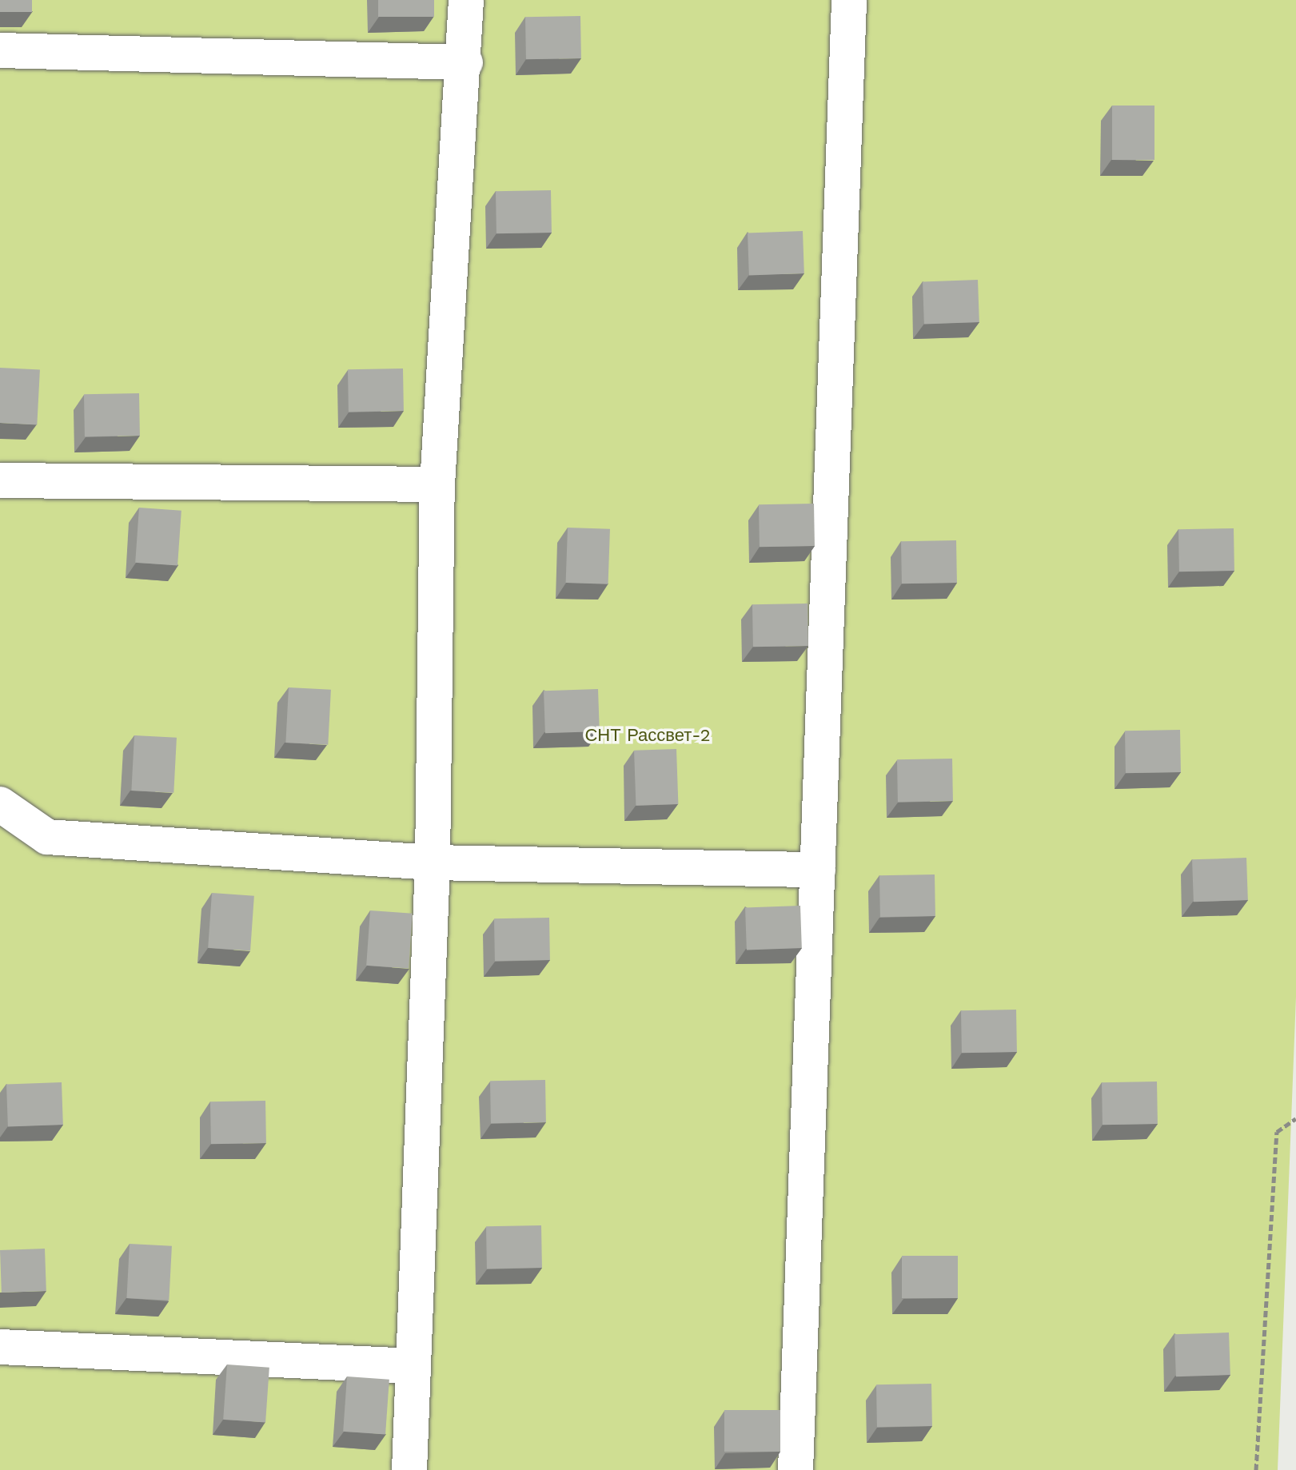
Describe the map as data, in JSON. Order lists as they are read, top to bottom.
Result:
{
  "parks": ["СНТ Рассвет-2"]
}
